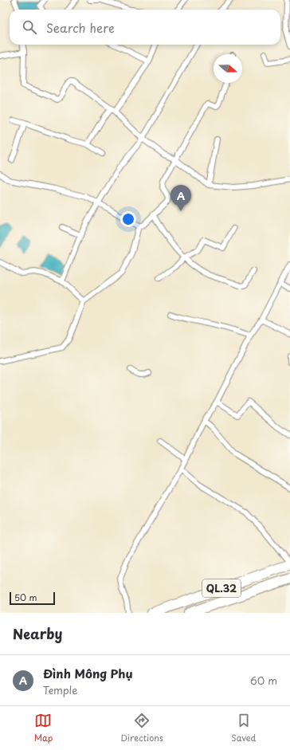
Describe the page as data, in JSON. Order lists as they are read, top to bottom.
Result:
{
  "streets": {
    "highway": ["QL.32"]
  },
  "scale_bar": "50 m",
  "north": "right",
  "page": {
    "search": "Search here",
    "pins": "A",
    "scale": "50 m",
    "heading": "Nearby",
    "list": [
      {
        "mark": "A",
        "name": "Đình Mông Phụ",
        "note": "Temple",
        "value": "60 m"
      }
    ],
    "nav": ["Map", "Directions", "Saved"]
  }
}
